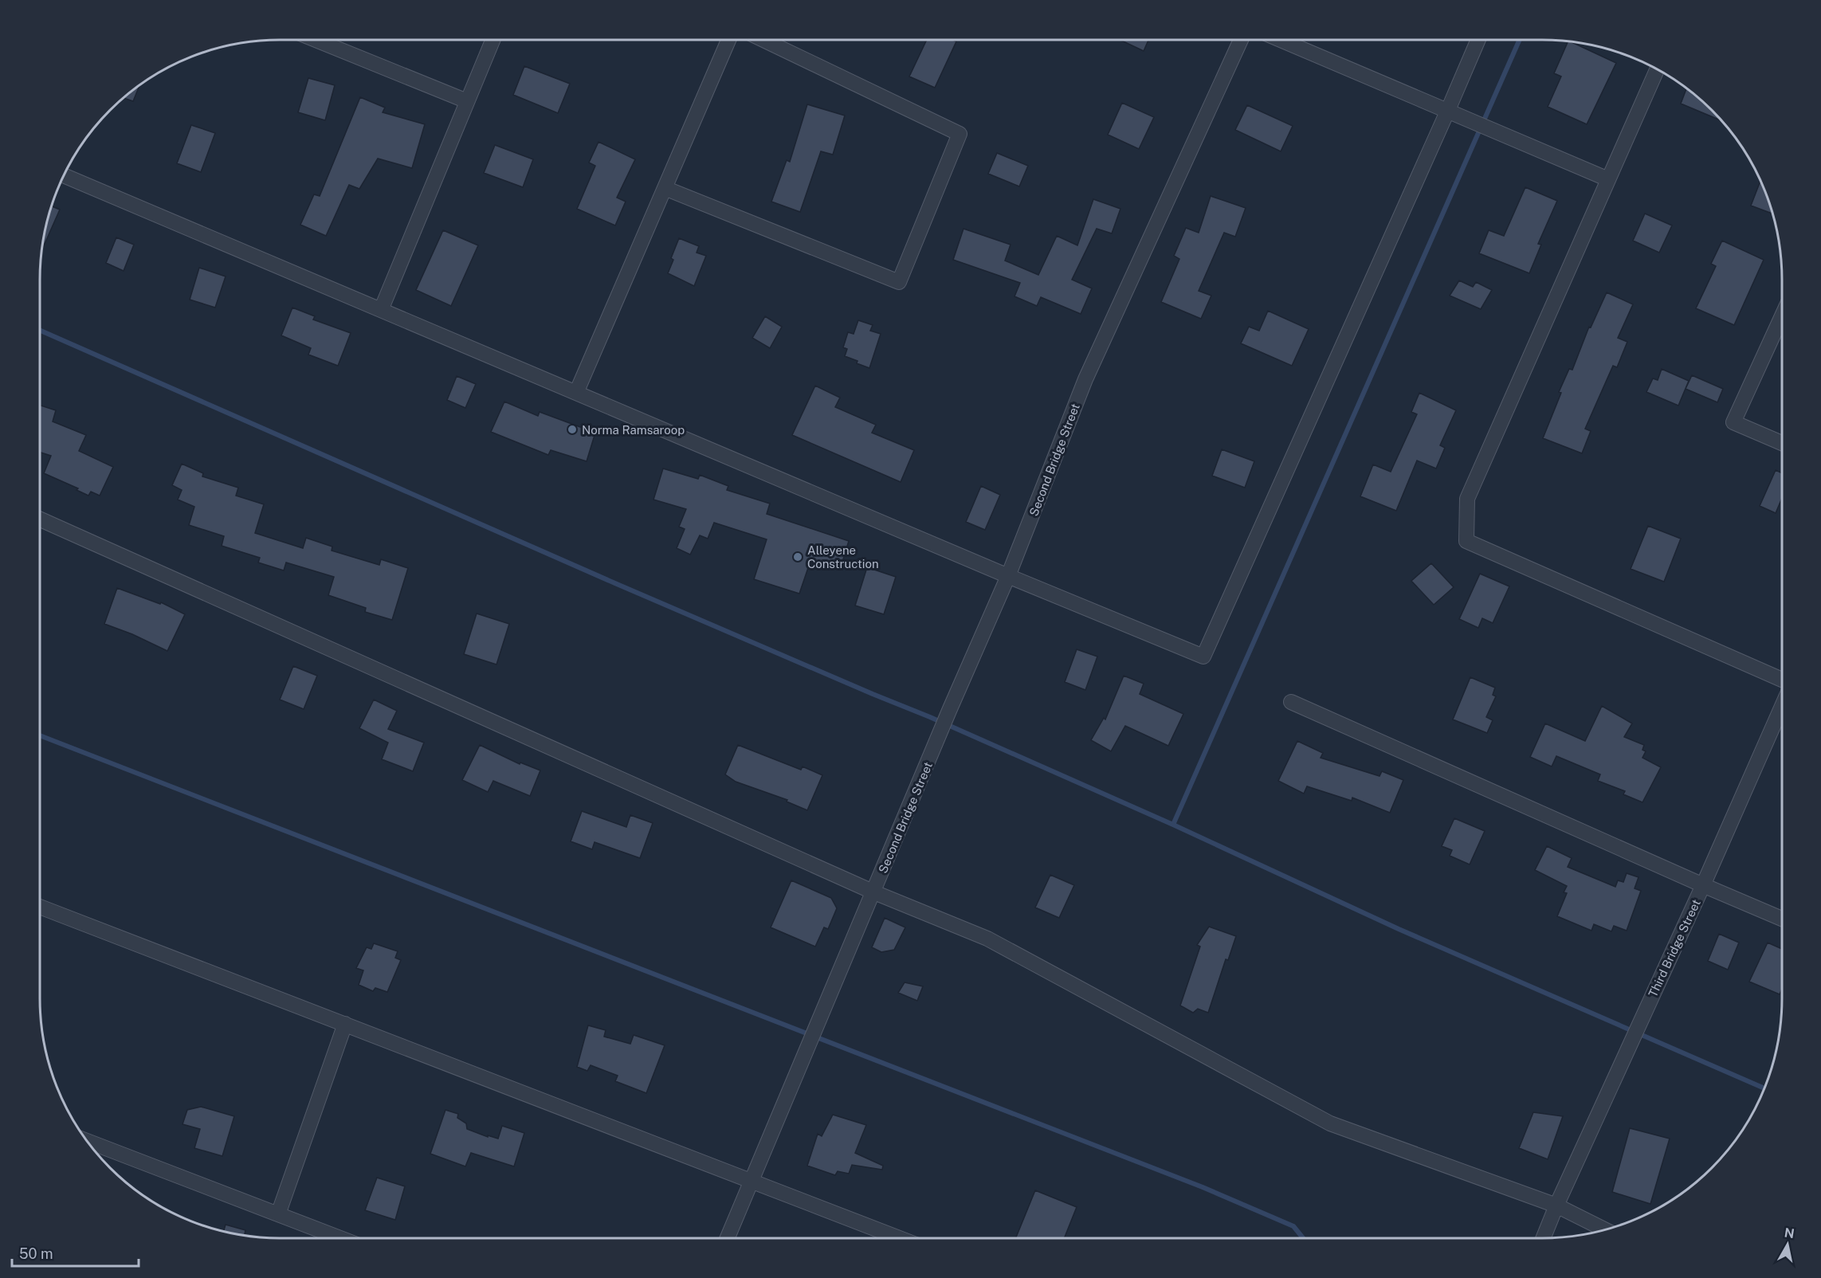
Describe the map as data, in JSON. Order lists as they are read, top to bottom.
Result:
{
  "streets": {
    "street": ["Second Bridge Street", "Third Bridge Street"]
  },
  "places": ["Norma Ramsaroop", "Alleyene Construction"],
  "scale_bar": "50 m",
  "north": "top"
}
